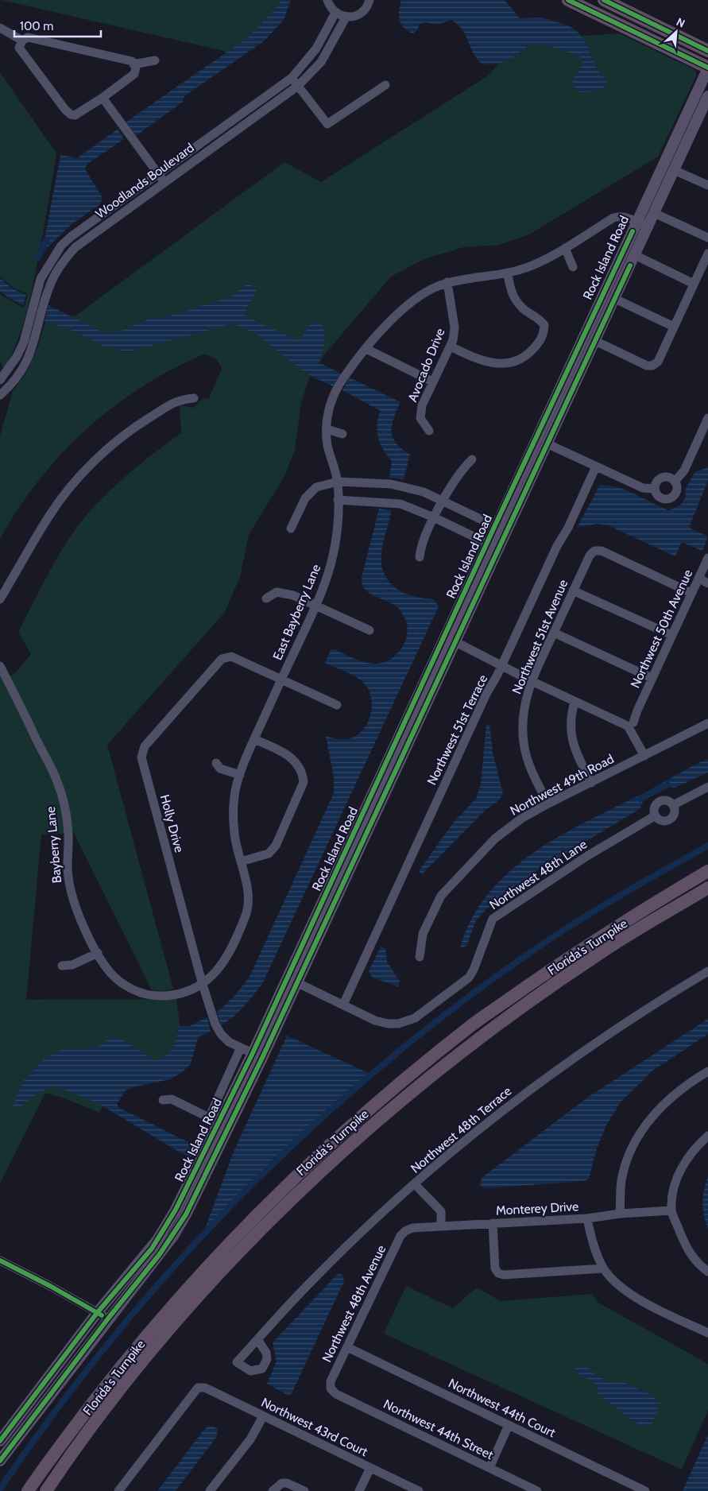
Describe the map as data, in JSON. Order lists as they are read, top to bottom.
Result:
{
  "streets": {
    "highway": ["Florida's Turnpike"],
    "main road": ["Rock Island Road"],
    "street": [
      "Woodlands Boulevard",
      "Avocado Drive",
      "East Bayberry Lane",
      "Northwest 50th Avenue",
      "Northwest 51st Avenue",
      "Northwest 51st Terrace",
      "Northwest 49th Road",
      "Holly Drive",
      "Bayberry Lane",
      "Northwest 48th Lane",
      "Northwest 48th Terrace",
      "Monterey Drive",
      "Northwest 48th Avenue",
      "Northwest 44th Court",
      "Northwest 43rd Court",
      "Northwest 44th Street"
    ]
  },
  "crossings": [
    ["Rock Island Road", "East Bayberry Lane"],
    ["Rock Island Road", "Holly Drive"],
    ["Rock Island Road", "Northwest 48th Lane"],
    ["Avocado Drive", "East Bayberry Lane"],
    ["East Bayberry Lane", "Holly Drive"],
    ["East Bayberry Lane", "Bayberry Lane"],
    ["Northwest 50th Avenue", "Northwest 51st Avenue"],
    ["Northwest 51st Avenue", "Northwest 49th Road"],
    ["Northwest 51st Terrace", "Northwest 48th Lane"],
    ["Holly Drive", "Bayberry Lane"],
    ["Monterey Drive", "Northwest 48th Avenue"],
    ["Northwest 48th Avenue", "Northwest 44th Court"],
    ["Northwest 48th Avenue", "Northwest 44th Street"]
  ],
  "scale_bar": "100 m",
  "north": "top right"
}
